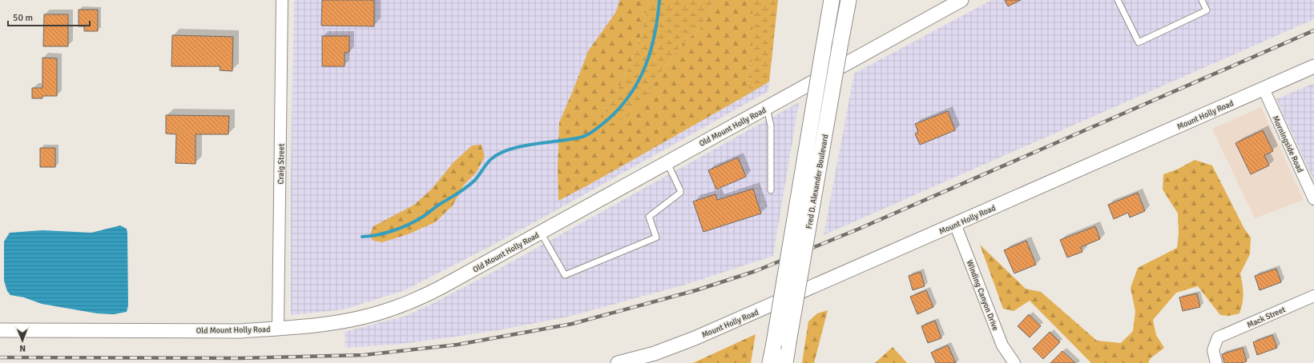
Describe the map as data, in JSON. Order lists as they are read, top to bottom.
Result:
{
  "streets": {
    "main road": ["Fred D. Alexander Boulevard"],
    "street": [
      "Mount Holly Road",
      "Old Mount Holly Road",
      "Morningside Road",
      "Craig Street",
      "Winding Canyon Drive",
      "Mack Street"
    ]
  },
  "crossings": [
    ["Mount Holly Road", "Morningside Road"],
    ["Mount Holly Road", "Winding Canyon Drive"],
    ["Old Mount Holly Road", "Craig Street"]
  ],
  "scale_bar": "50 m",
  "north": "bottom"
}
